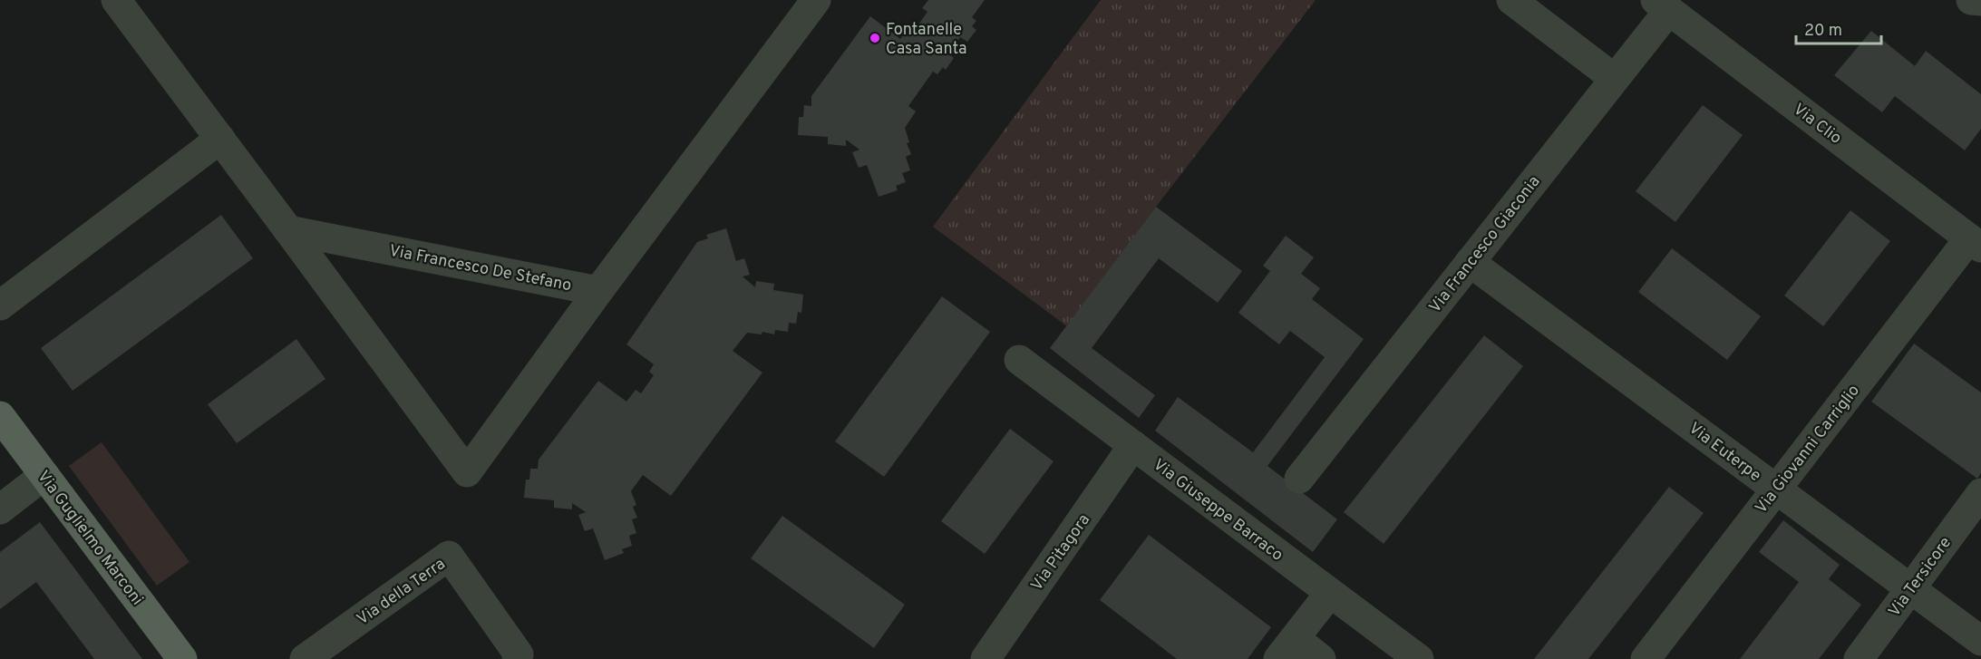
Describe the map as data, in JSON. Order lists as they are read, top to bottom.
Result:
{
  "streets": {
    "main road": ["Via Guglielmo Marconi"],
    "street": [
      "Via Clio",
      "Via Francesco Giaconia",
      "Via Francesco De Stefano",
      "Via Giovanni Carriglio",
      "Via Euterpe",
      "Via Giuseppe Barraco",
      "Via Pitagora",
      "Via Tersicore",
      "Via della Terra"
    ]
  },
  "crossings": [
    ["Via Clio", "Via Francesco Giaconia"],
    ["Via Clio", "Via Giovanni Carriglio"],
    ["Via Francesco Giaconia", "Via Euterpe"],
    ["Via Giovanni Carriglio", "Via Euterpe"],
    ["Via Euterpe", "Via Tersicore"],
    ["Via Giuseppe Barraco", "Via Pitagora"]
  ],
  "places": ["Fontanelle Casa Santa"],
  "scale_bar": "20 m"
}
